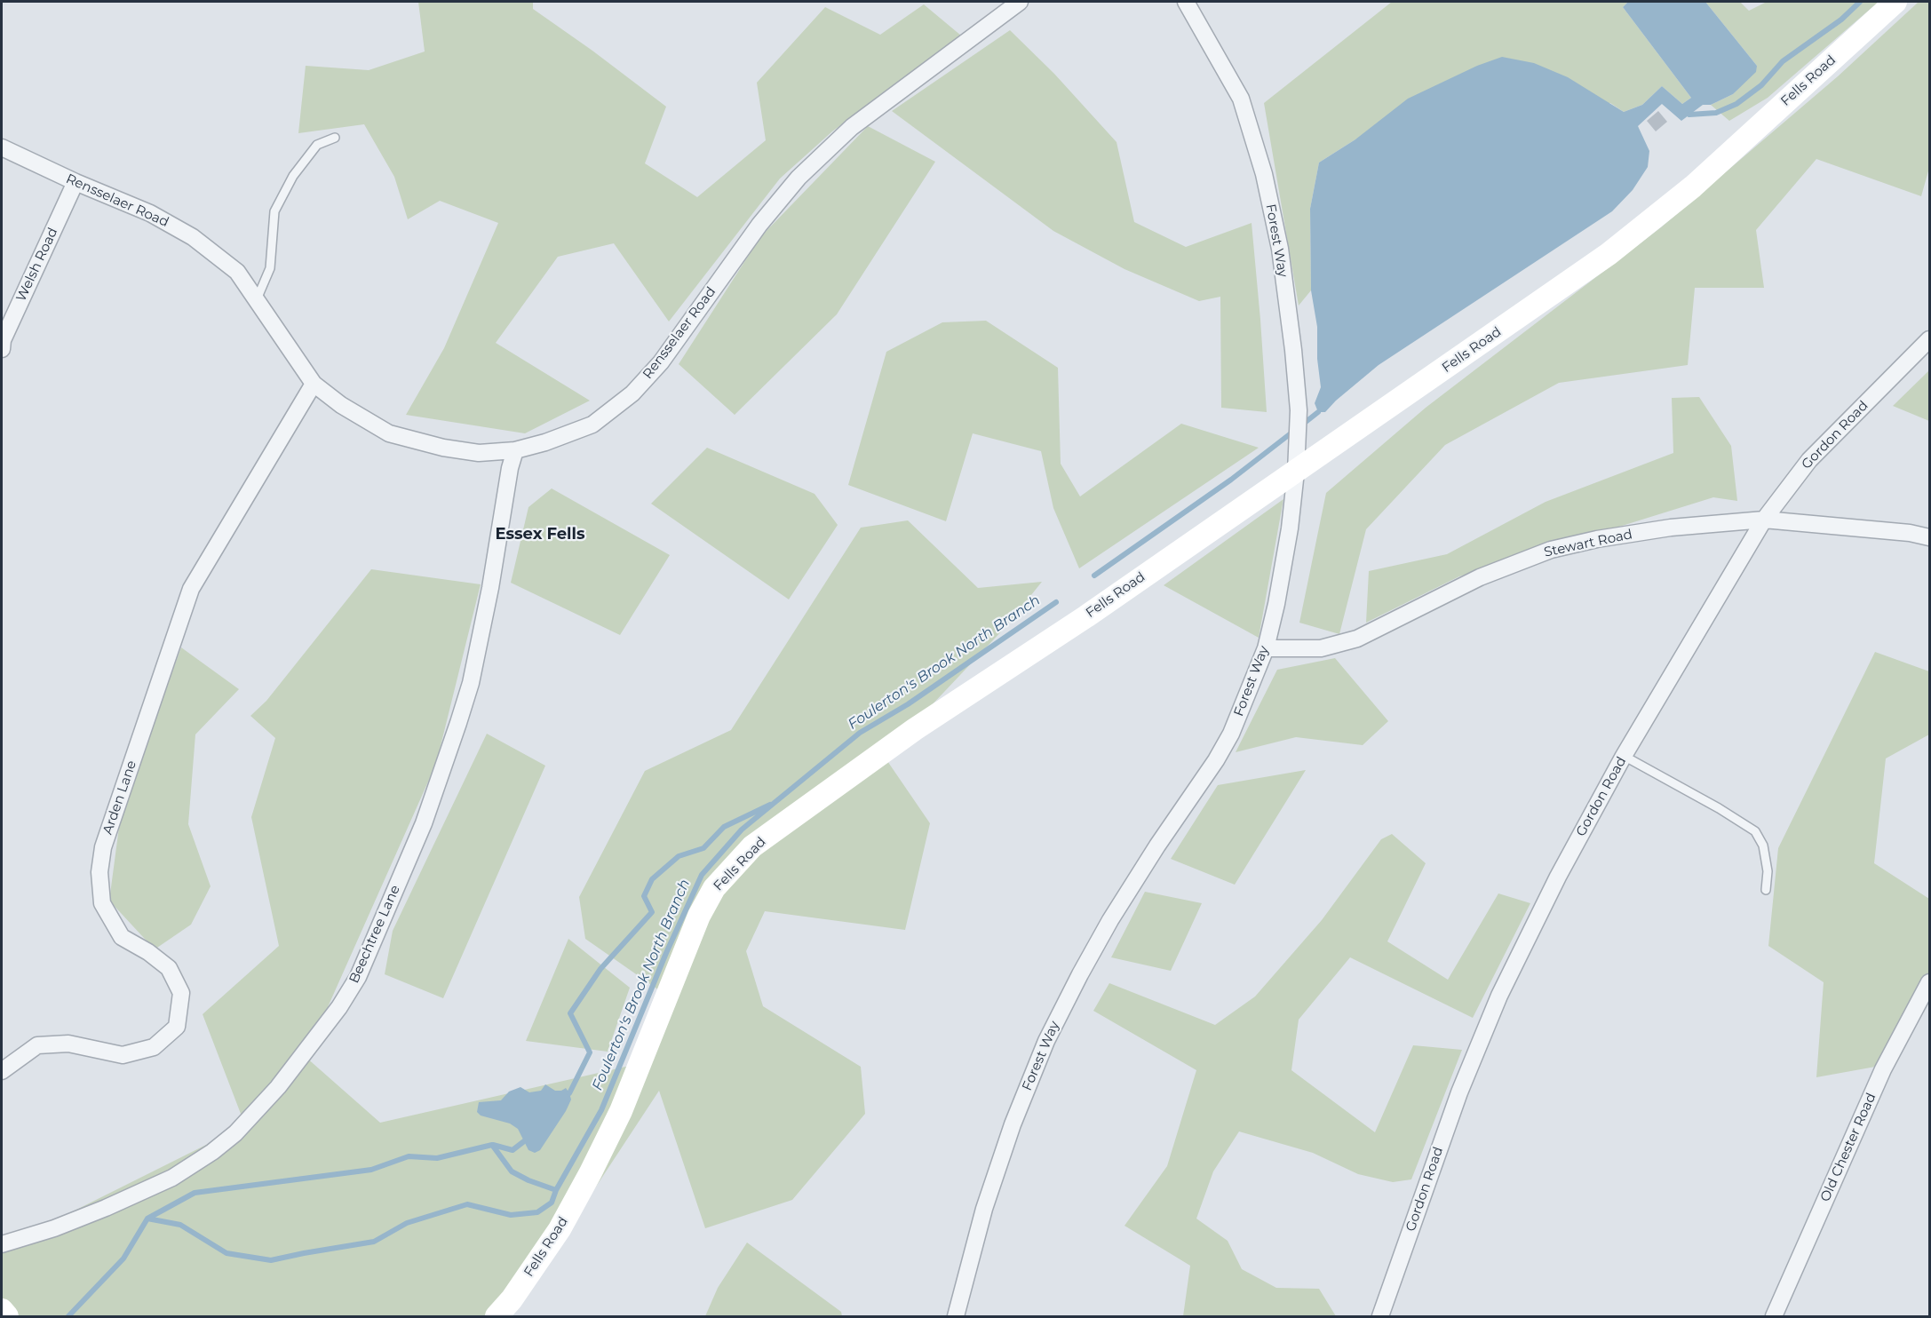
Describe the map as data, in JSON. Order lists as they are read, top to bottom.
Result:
{
  "streets": {
    "street": [
      "Fells Road",
      "Rensselaer Road",
      "Forest Way",
      "Welsh Road",
      "Gordon Road",
      "Stewart Road",
      "Arden Lane",
      "Beechtree Lane",
      "Old Chester Road"
    ]
  },
  "crossings": [
    ["Fells Road", "Forest Way"],
    ["Rensselaer Road", "Welsh Road"],
    ["Rensselaer Road", "Arden Lane"],
    ["Rensselaer Road", "Beechtree Lane"],
    ["Forest Way", "Stewart Road"],
    ["Gordon Road", "Stewart Road"]
  ],
  "districts": ["Essex Fells"],
  "water": ["Foulerton's Brook North Branch"]
}
